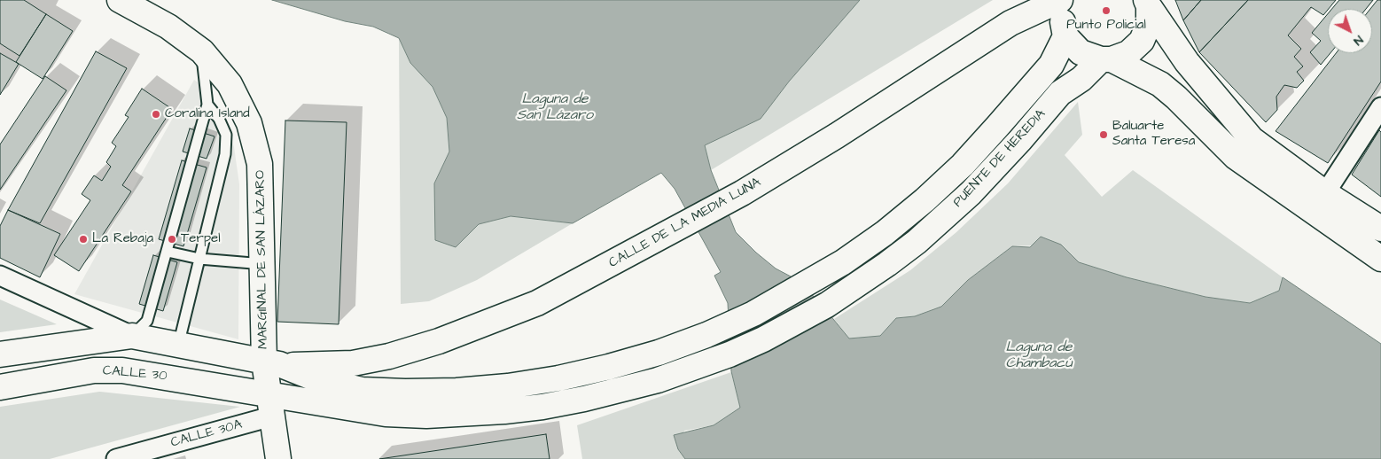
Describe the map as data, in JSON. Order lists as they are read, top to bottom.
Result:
{
  "streets": {
    "main road": [
      "PUENTE DE HEREDIA",
      "CALLE DE LA MEDIA LUNA",
      "MARGINAL DE SAN LÁZARO",
      "CALLE 30"
    ],
    "street": ["CALLE 30A"]
  },
  "crossings": [
    ["PUENTE DE HEREDIA", "CALLE DE LA MEDIA LUNA"],
    ["PUENTE DE HEREDIA", "MARGINAL DE SAN LÁZARO"],
    ["PUENTE DE HEREDIA", "CALLE 30"],
    ["PUENTE DE HEREDIA", "CALLE 30A"],
    ["CALLE DE LA MEDIA LUNA", "MARGINAL DE SAN LÁZARO"],
    ["MARGINAL DE SAN LÁZARO", "CALLE 30"],
    ["MARGINAL DE SAN LÁZARO", "CALLE 30A"],
    ["CALLE 30", "CALLE 30A"]
  ],
  "water": ["Laguna de San Lázaro", "Laguna de Chambacú"],
  "places": [
    "Punto Policial",
    "Coralina Island",
    "Baluarte Santa Teresa",
    "La Rebaja",
    "Terpel"
  ],
  "north": "bottom right"
}
